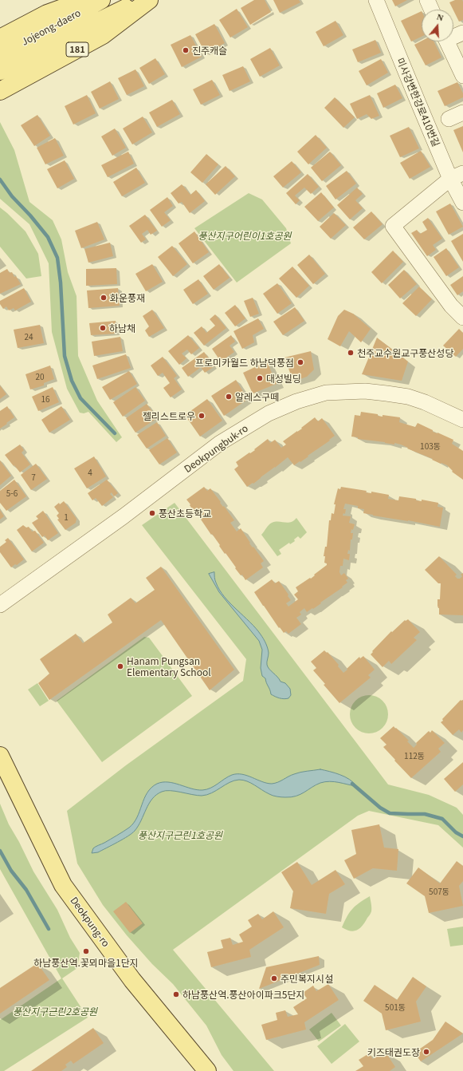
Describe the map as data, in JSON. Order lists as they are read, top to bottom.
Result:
{
  "streets": {
    "main road": ["Jojeong-daero", "181", "Deokpung-ro"],
    "street": ["미사강변한강로410번길", "Deokpungbuk-ro"]
  },
  "parks": ["풍산지구어린이1호공원", "풍산지구근린1호공원", "풍산지구근린2호공원"],
  "places": [
    "진주캐슬",
    "화운풍재",
    "하남채",
    "천주교수원교구풍산성당",
    "프로미카월드 하남덕풍점",
    "대성빌딩",
    "알레스구떼",
    "젤리스트로우",
    "풍산초등학교",
    "Hanam Pungsan Elementary School",
    "하남풍산역.꽃뫼마을1단지",
    "주민복지시설",
    "하남풍산역.풍산아이파크5단지",
    "키즈태권도장"
  ],
  "house_numbers": [
    "24",
    "20",
    "16",
    "103동",
    "4",
    "7",
    "5-6",
    "1",
    "112동",
    "507동",
    "501동"
  ],
  "north": "top"
}
